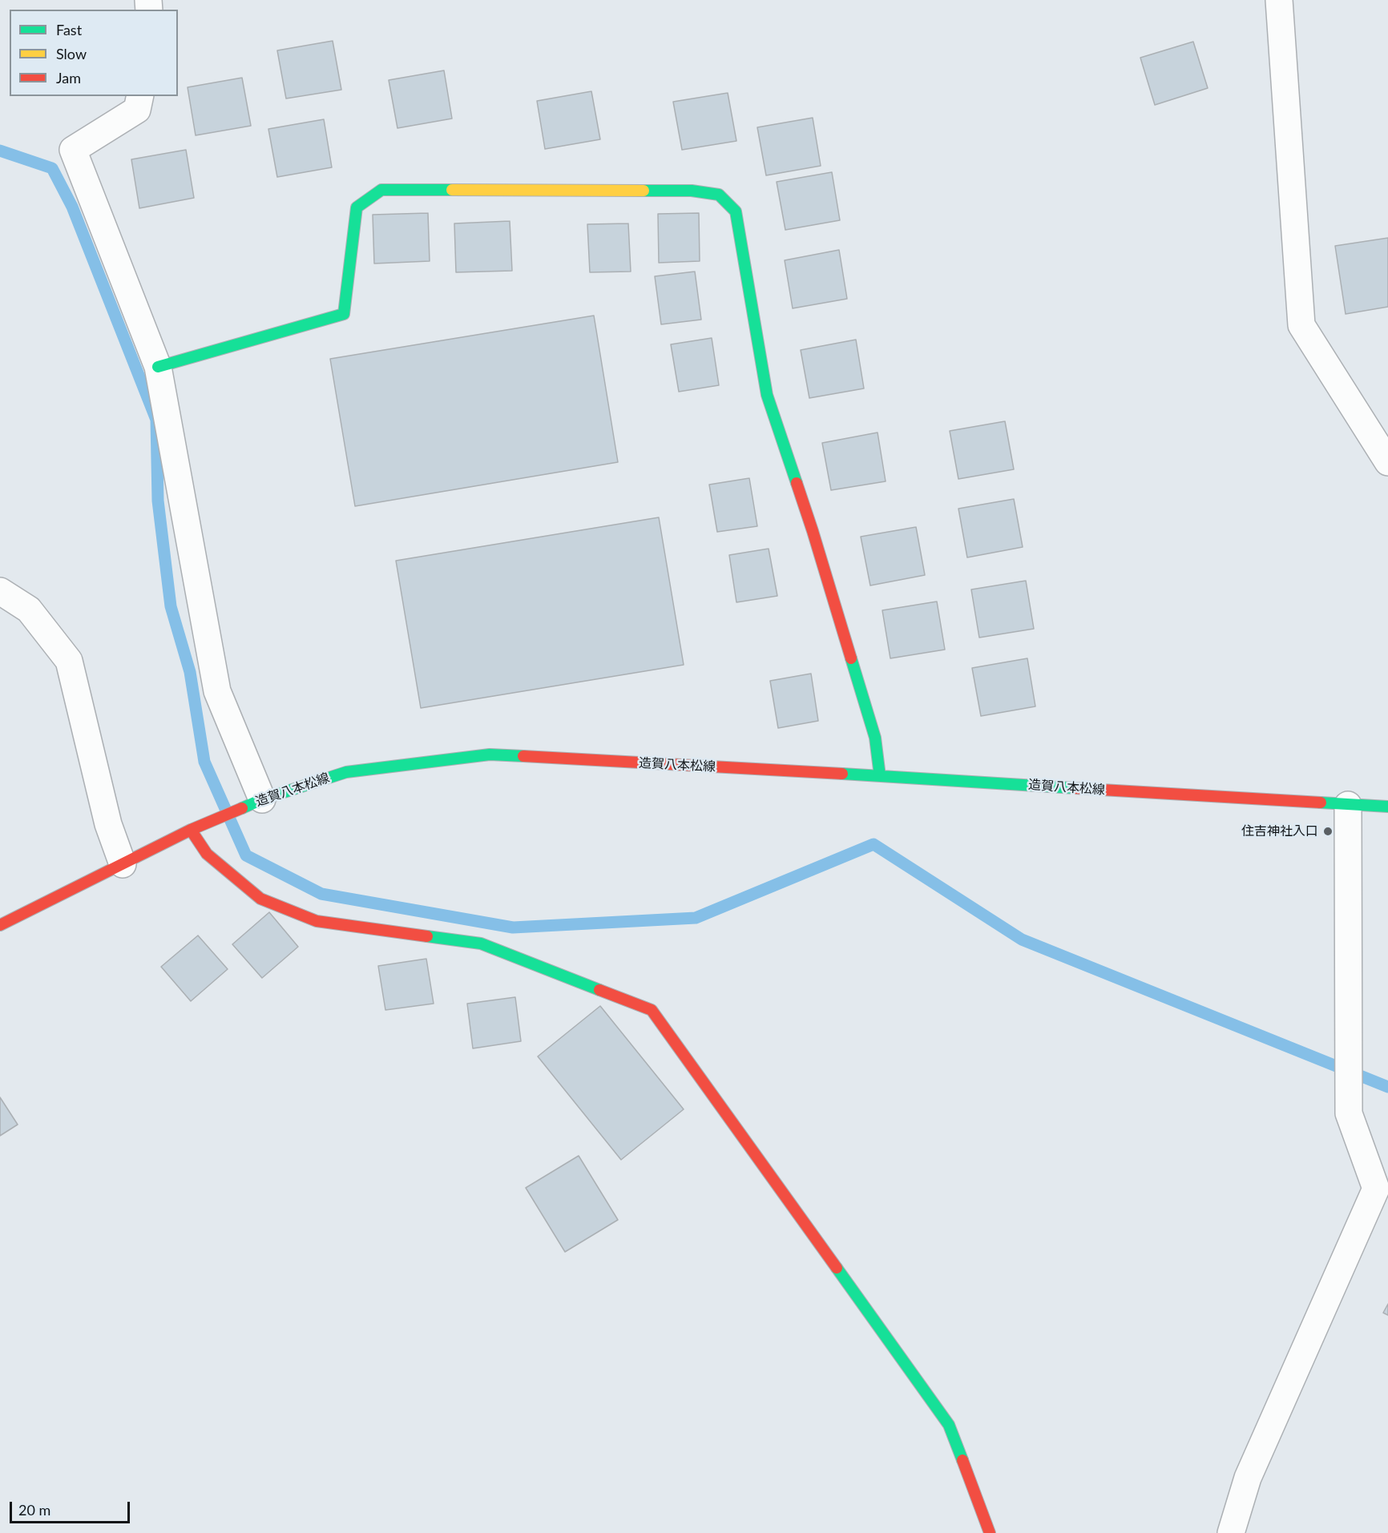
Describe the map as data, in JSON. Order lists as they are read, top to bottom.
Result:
{
  "streets": {
    "street": ["造賀八本松線"]
  },
  "places": ["住吉神社入口"],
  "legend": ["Fast", "Slow", "Jam"],
  "scale_bar": "20 m"
}
